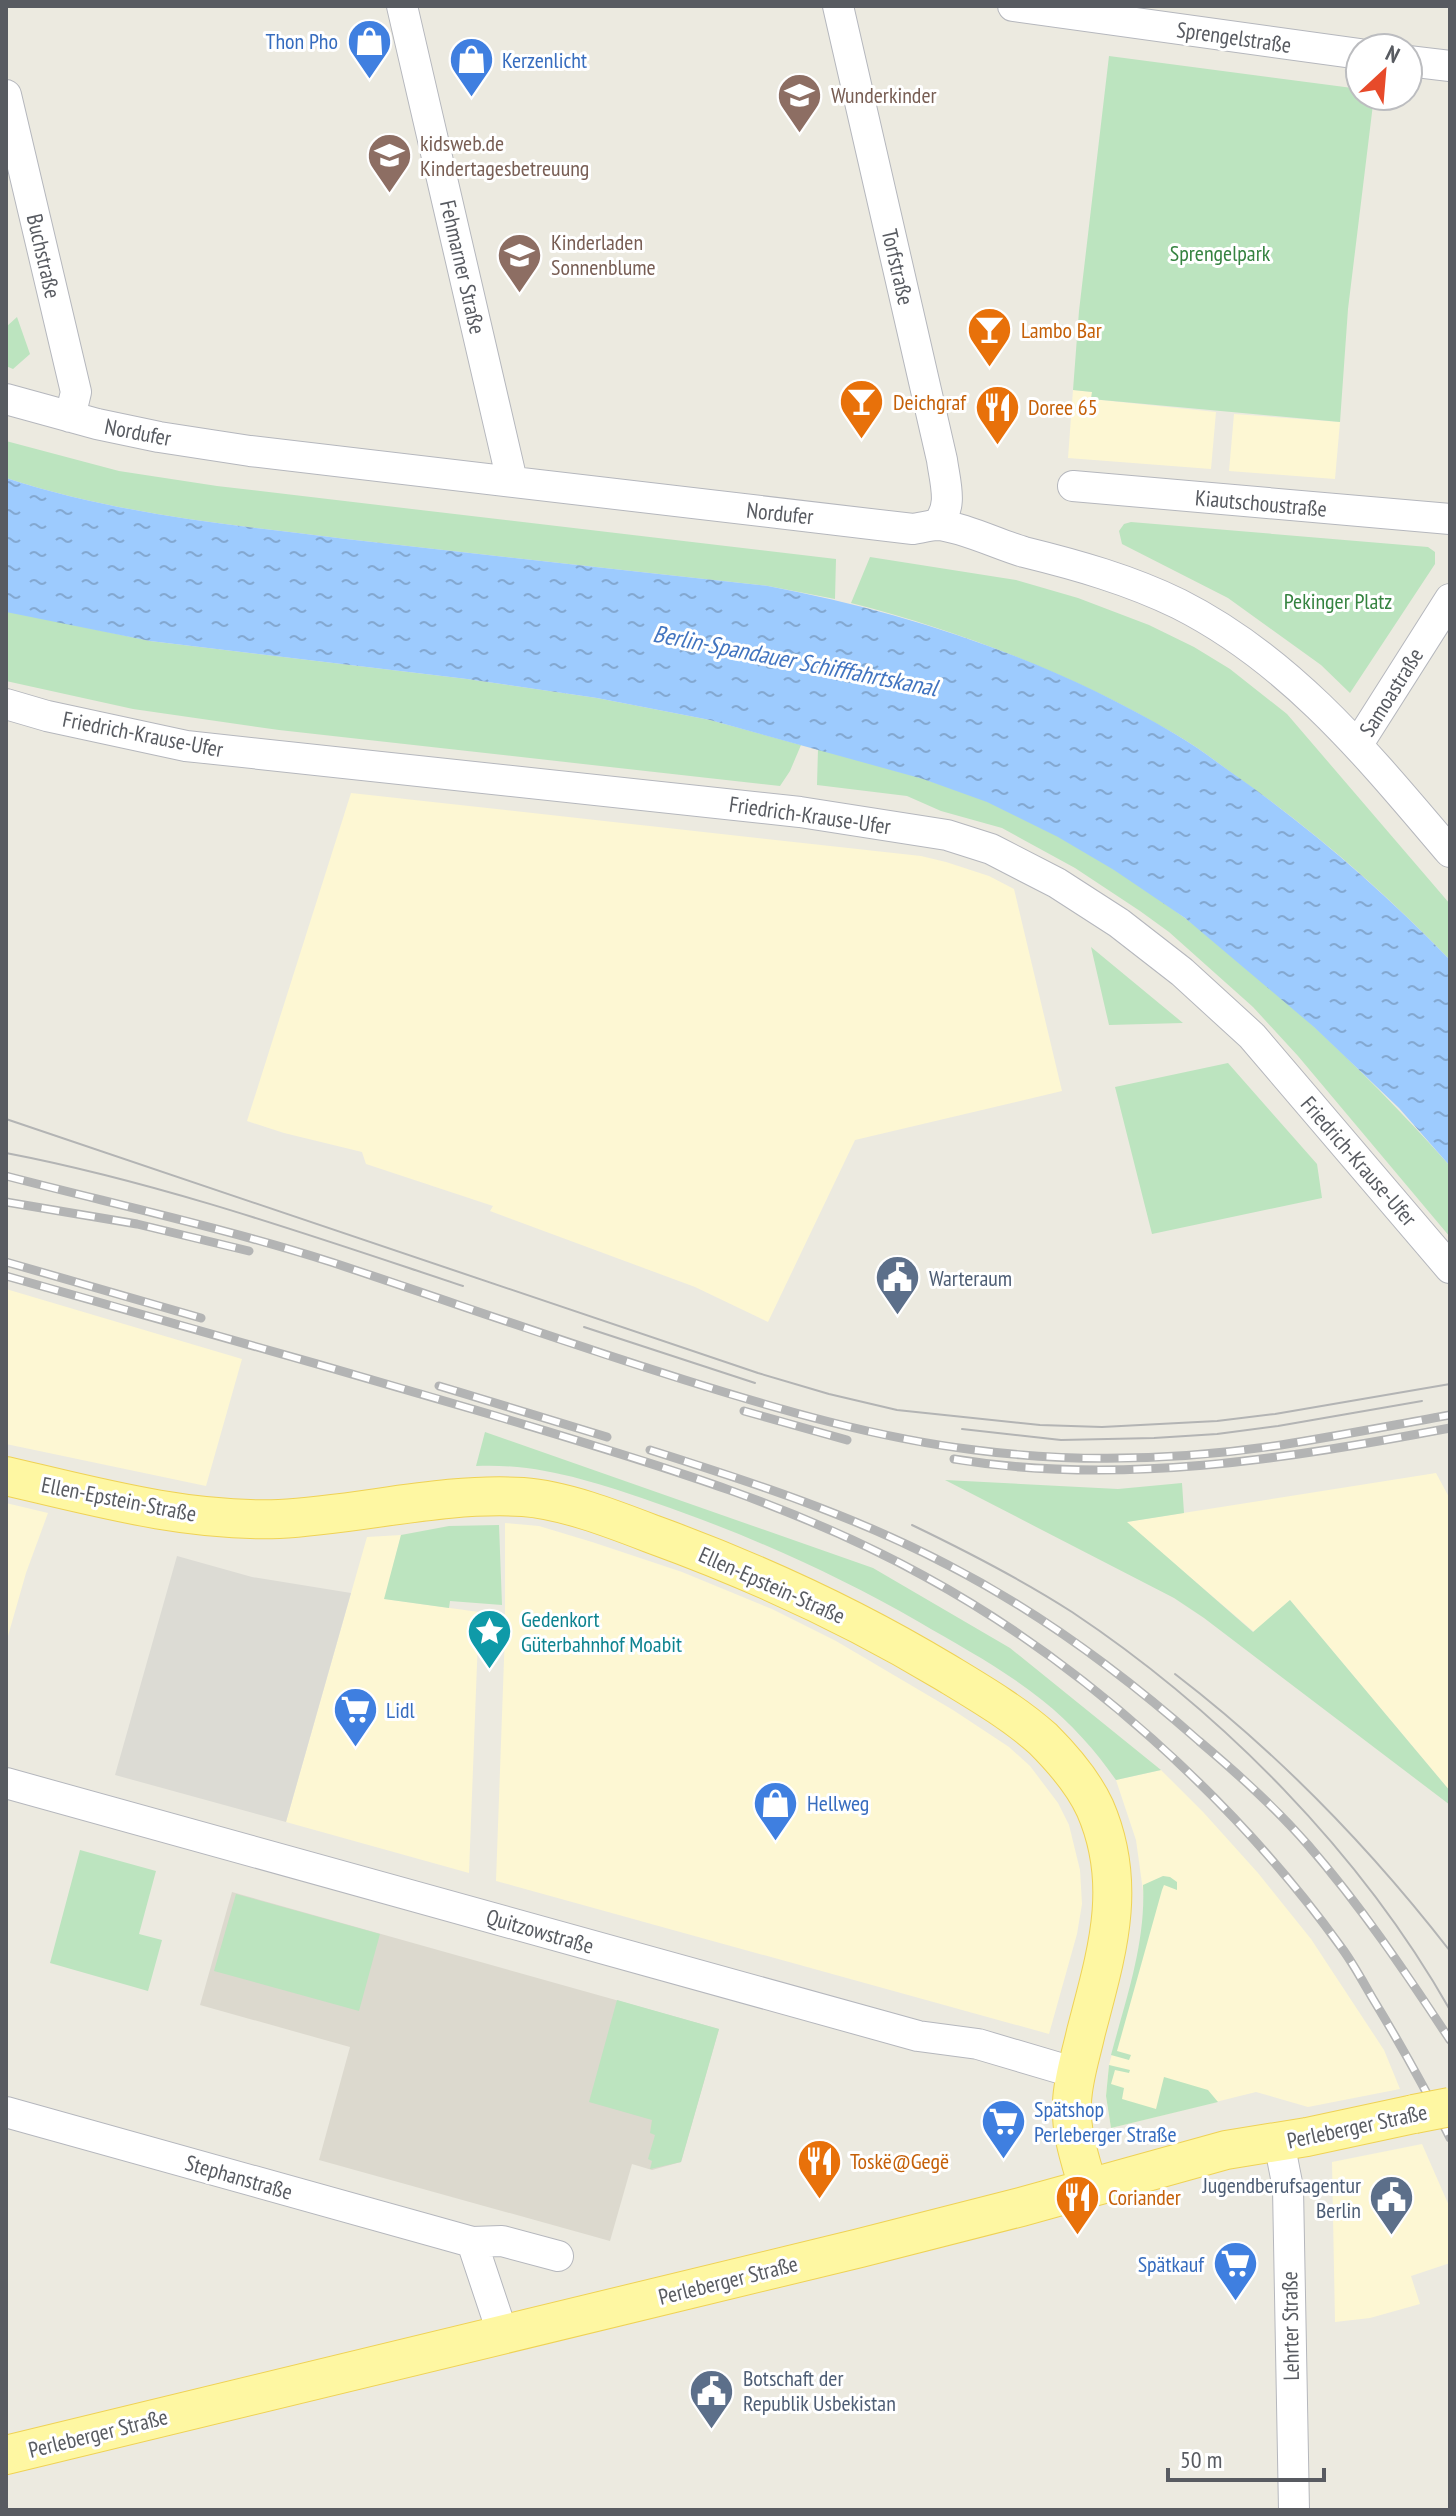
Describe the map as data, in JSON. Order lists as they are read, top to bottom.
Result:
{
  "streets": {
    "main road": ["Ellen-Epstein-Straße", "Perleberger Straße"],
    "street": [
      "Sprengelstraße",
      "Buchstraße",
      "Fehmarner Straße",
      "Torfstraße",
      "Nordufer",
      "Kiautschoustraße",
      "Samoastraße",
      "Friedrich-Krause-Ufer",
      "Quitzowstraße",
      "Stephanstraße",
      "Lehrter Straße"
    ]
  },
  "crossings": [
    ["Buchstraße", "Nordufer"],
    ["Fehmarner Straße", "Nordufer"],
    ["Torfstraße", "Nordufer"],
    ["Nordufer", "Samoastraße"],
    ["Ellen-Epstein-Straße", "Quitzowstraße"],
    ["Ellen-Epstein-Straße", "Perleberger Straße"],
    ["Perleberger Straße", "Lehrter Straße"]
  ],
  "water": ["Berlin-Spandauer Schifffahrtskanal"],
  "parks": ["Sprengelpark", "Pekinger Platz"],
  "places": {
    "shop": ["Thon Pho", "Kerzenlicht", "Hellweg"],
    "school or university": ["Wunderkinder", "kidsweb.de Kindertagesbetreuung", "Kinderladen Sonnenblume"],
    "bar": ["Lambo Bar", "Deichgraf"],
    "restaurant": ["Doree 65", "Toskë@Gegë", "Coriander"],
    "public building": ["Warteraum", "Jugendberufsagentur Berlin", "Botschaft der Republik Usbekistan"],
    "place": ["Gedenkort Güterbahnhof Moabit"],
    "supermarket": ["Lidl", "Spätshop Perleberger Straße", "Spätkauf"]
  },
  "scale_bar": "50 m",
  "north": "top right"
}
